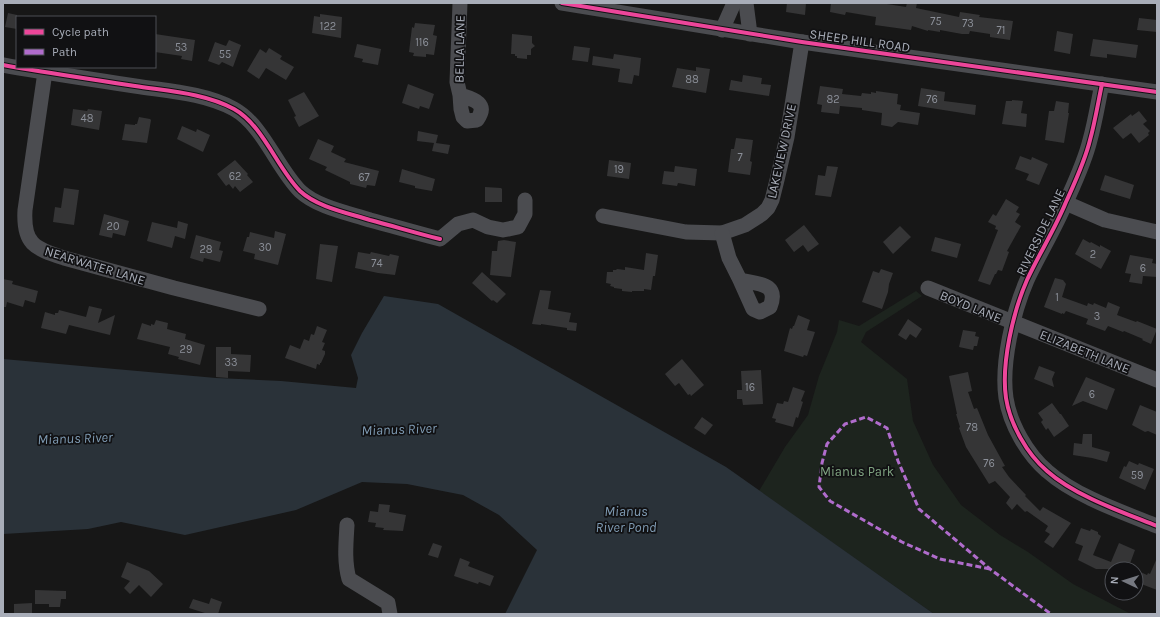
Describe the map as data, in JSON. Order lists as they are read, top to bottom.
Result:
{
  "streets": {
    "street": [
      "SHEEP HILL ROAD",
      "BELLA LANE",
      "LAKEVIEW DRIVE",
      "RIVERSIDE LANE",
      "NEARWATER LANE",
      "BOYD LANE",
      "ELIZABETH LANE"
    ]
  },
  "crossings": [
    ["SHEEP HILL ROAD", "LAKEVIEW DRIVE"],
    ["SHEEP HILL ROAD", "RIVERSIDE LANE"],
    ["RIVERSIDE LANE", "BOYD LANE"],
    ["RIVERSIDE LANE", "ELIZABETH LANE"],
    ["BOYD LANE", "ELIZABETH LANE"]
  ],
  "water": ["Mianus River", "Mianus River Pond"],
  "parks": ["Mianus Park"],
  "house_numbers": [
    "75",
    "73",
    "122",
    "71",
    "116",
    "53",
    "55",
    "88",
    "82",
    "76",
    "48",
    "7",
    "19",
    "62",
    "67",
    "20",
    "30",
    "28",
    "2",
    "74",
    "6",
    "1",
    "3",
    "29",
    "33",
    "16",
    "6",
    "78",
    "76",
    "59"
  ],
  "legend": ["Cycle path", "Path"],
  "north": "left"
}
